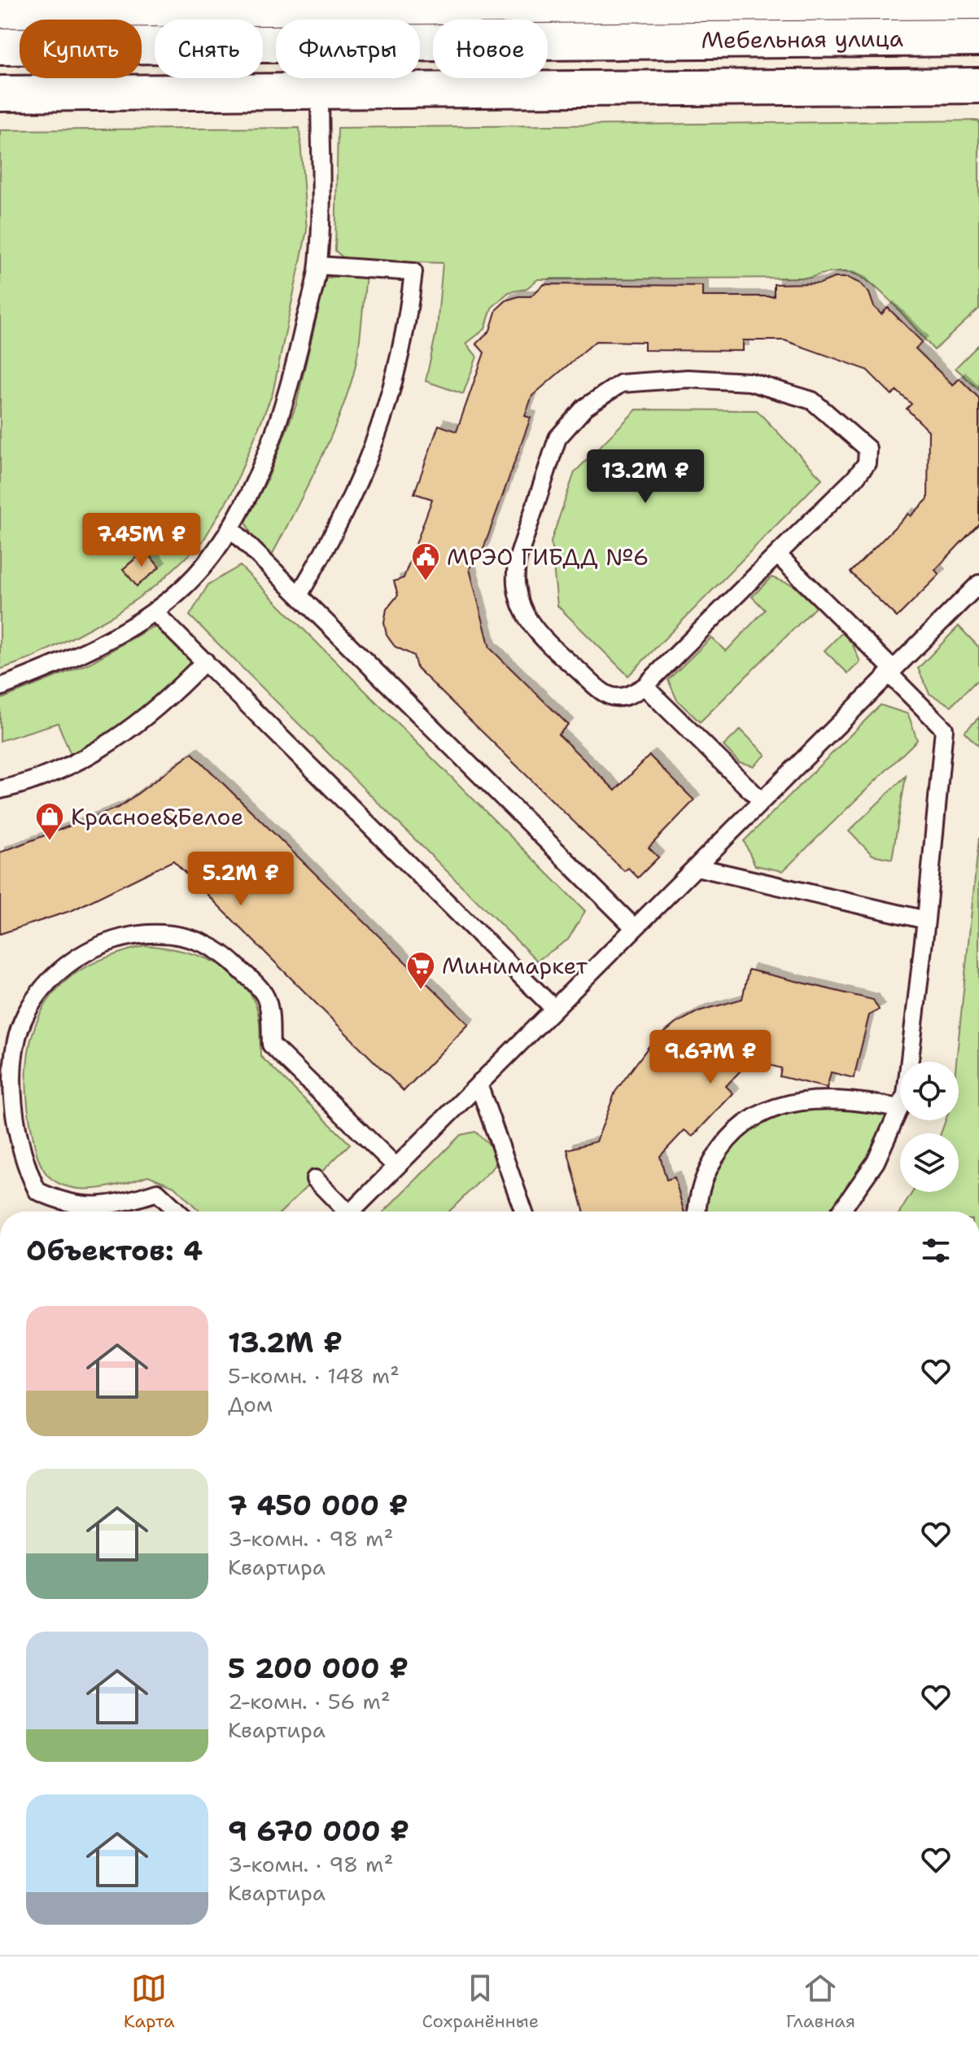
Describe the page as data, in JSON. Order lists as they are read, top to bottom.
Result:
{
  "streets": {
    "street": ["Мебельная улица"]
  },
  "places": {
    "public building": ["МРЭО ГИБДД №6"],
    "shop": ["Красное&Белое"],
    "supermarket": ["Минимаркет"]
  },
  "page": {
    "chip": [
      "Купить",
      "Снять",
      "Фильтры",
      "Новое"
    ],
    "price": [
      "13.2M ₽",
      "7.45M ₽",
      "5.2M ₽",
      "9.67M ₽"
    ],
    "heading": "Объектов: 4",
    "list": [
      {
        "name": "13.2M ₽",
        "note": "5-комн. · 148 m² · Дом"
      },
      {
        "name": "7 450 000 ₽",
        "note": "3-комн. · 98 m² · Квартира"
      },
      {
        "name": "5 200 000 ₽",
        "note": "2-комн. · 56 m² · Квартира"
      },
      {
        "name": "9 670 000 ₽",
        "note": "3-комн. · 98 m² · Квартира"
      }
    ],
    "tabs": ["Карта", "Сохранённые", "Главная"]
  }
}
